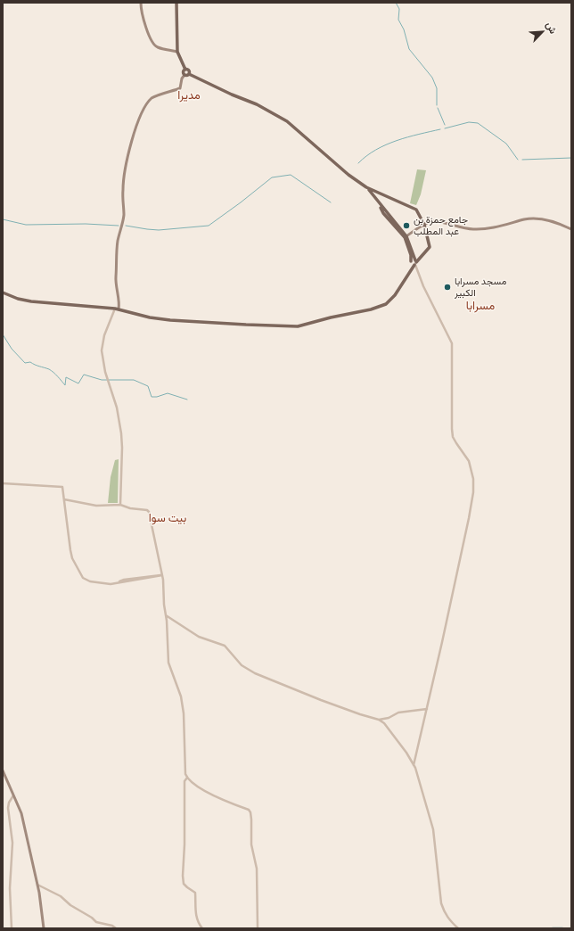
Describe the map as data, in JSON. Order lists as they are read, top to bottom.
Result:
{
  "districts": ["مديرا", "مسرابا", "بيت سوا"],
  "places": ["جامع حمزة بن عبد المطلب", "مسجد مسرابا الكبير"],
  "north": "top right"
}
